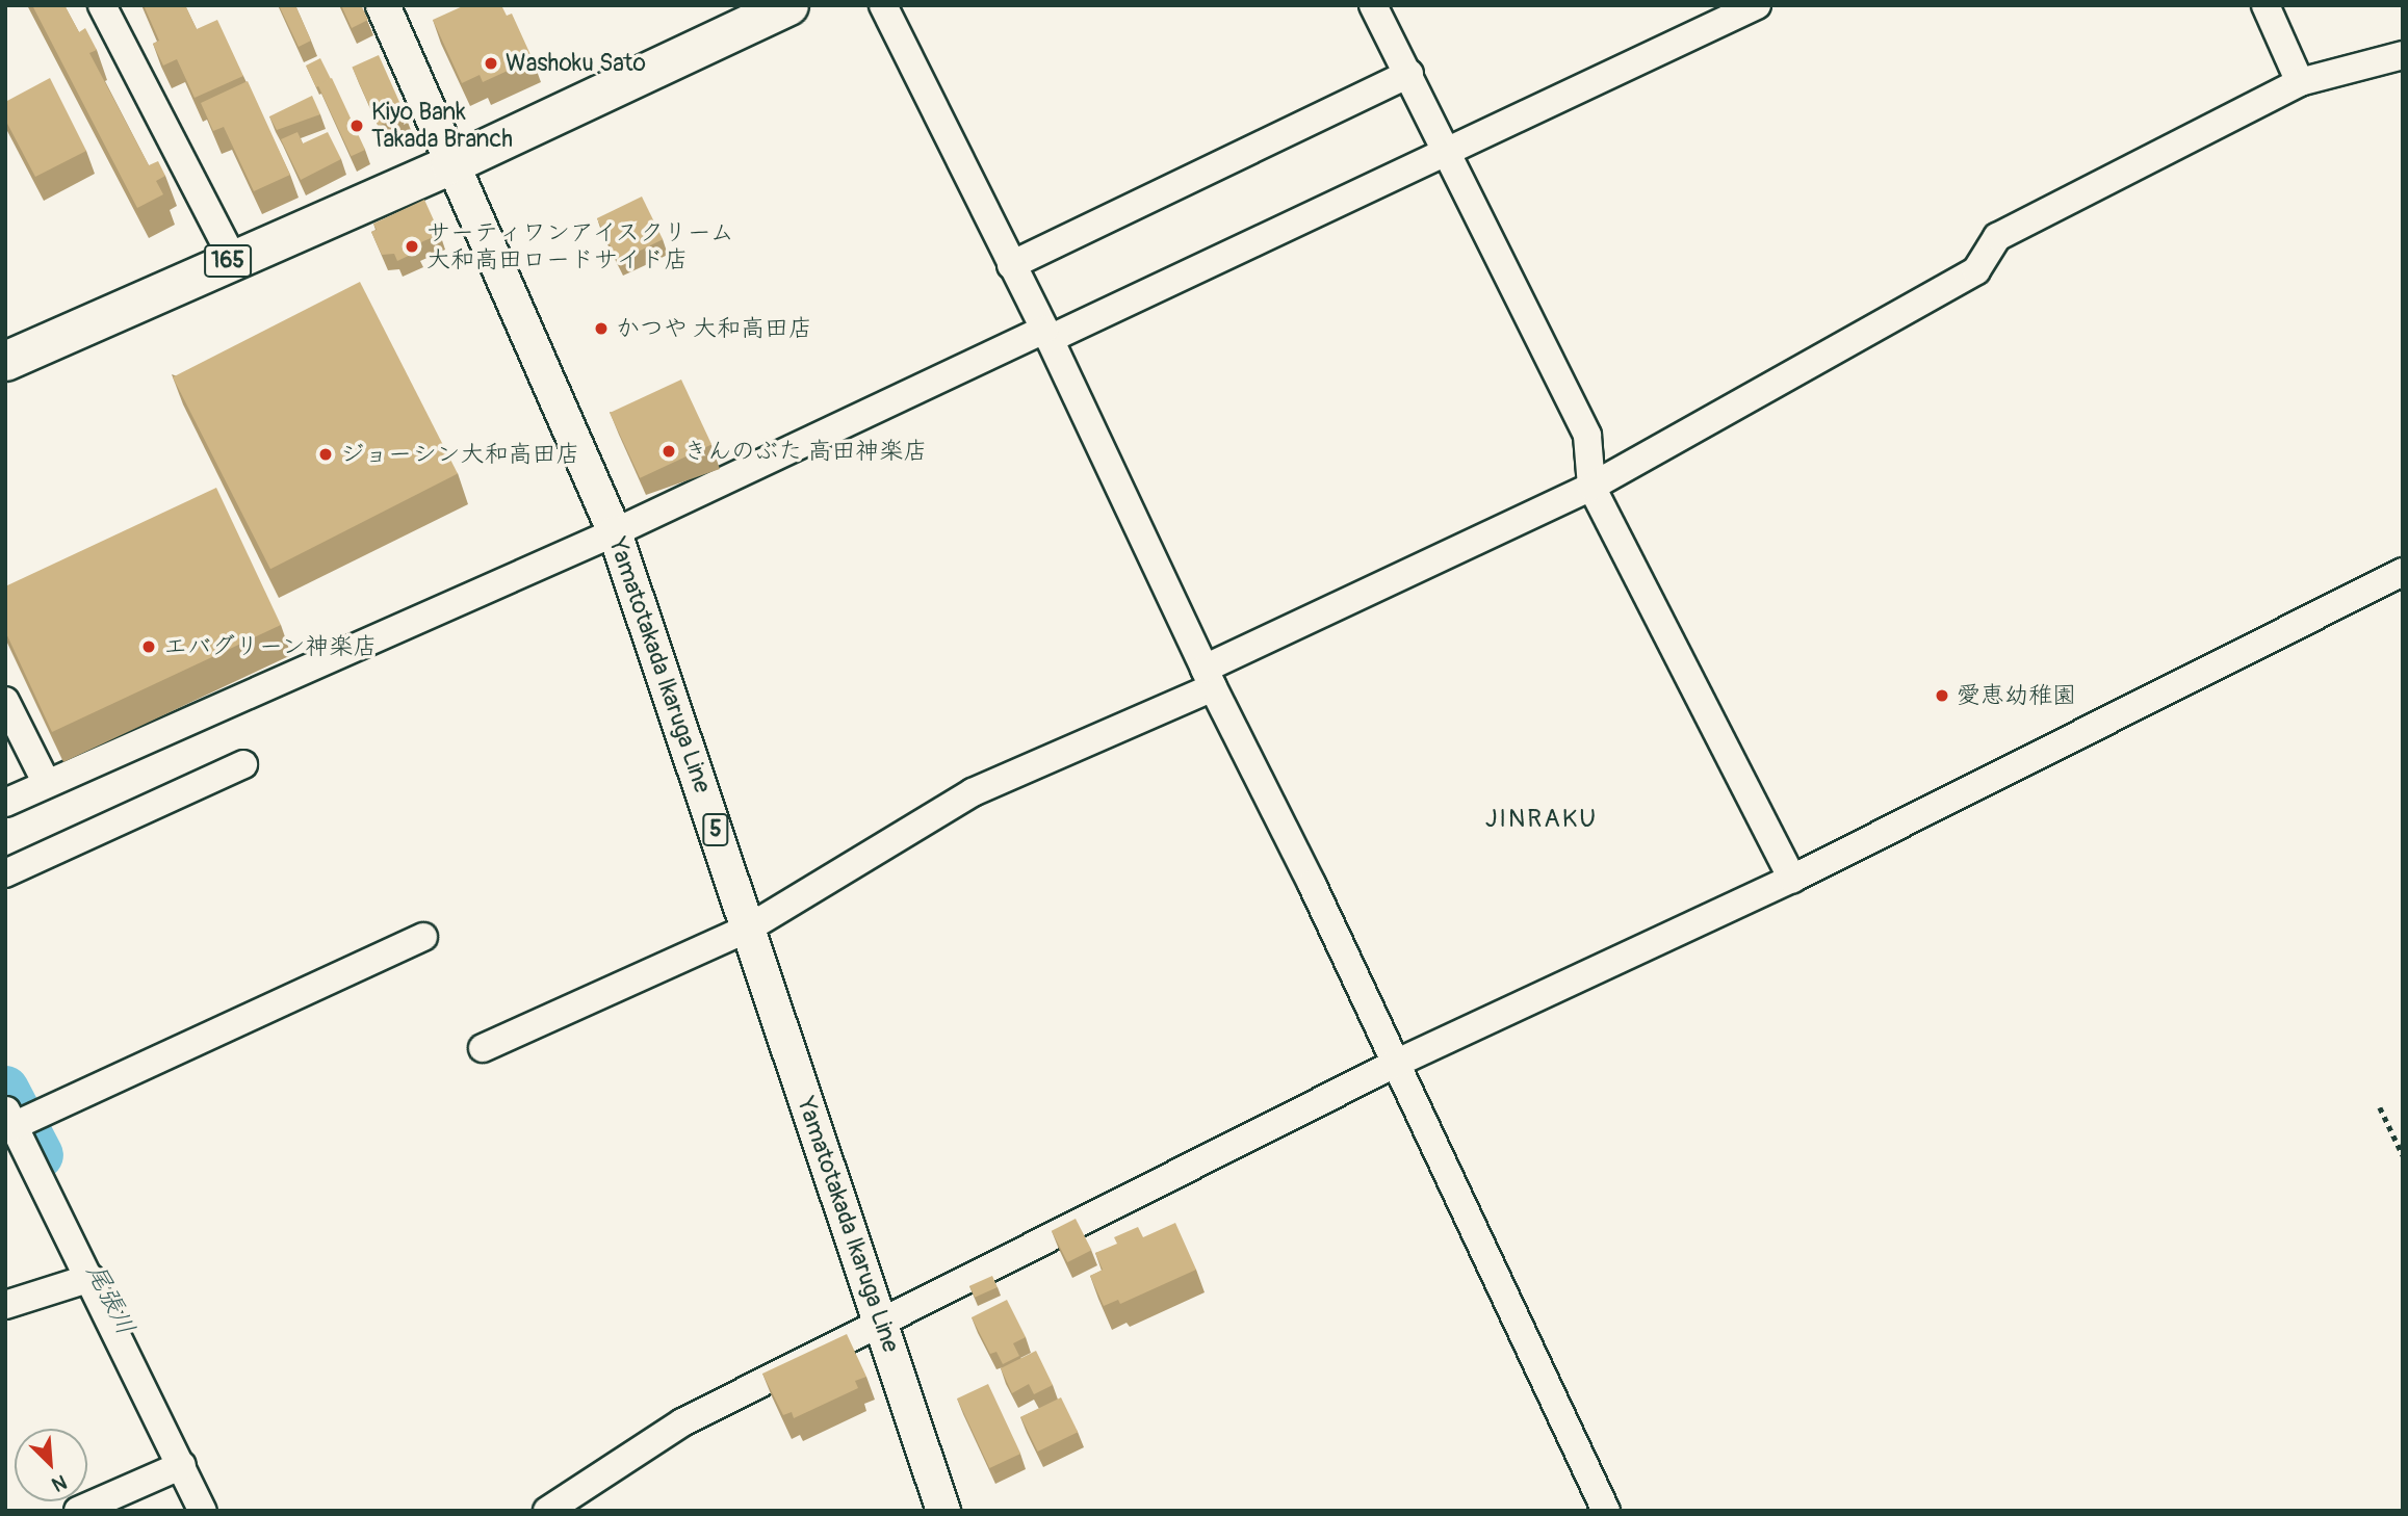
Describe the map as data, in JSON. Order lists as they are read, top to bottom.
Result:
{
  "streets": {
    "highway": ["165"],
    "main road": ["Yamatotakada Ikaruga Line", "5"]
  },
  "crossings": [
    ["165", "Yamatotakada Ikaruga Line"]
  ],
  "districts": ["JINRAKU"],
  "water": ["尾張川"],
  "places": [
    "Washoku Sato",
    "Kiyo Bank Takada Branch",
    "サーティワンアイスクリーム 大和高田ロードサイド店",
    "かつや 大和高田店",
    "きんのぶた 高田神楽店",
    "ジョーシン大和高田店",
    "エバグリーン神楽店",
    "愛恵幼稚園"
  ],
  "north": "bottom right"
}
